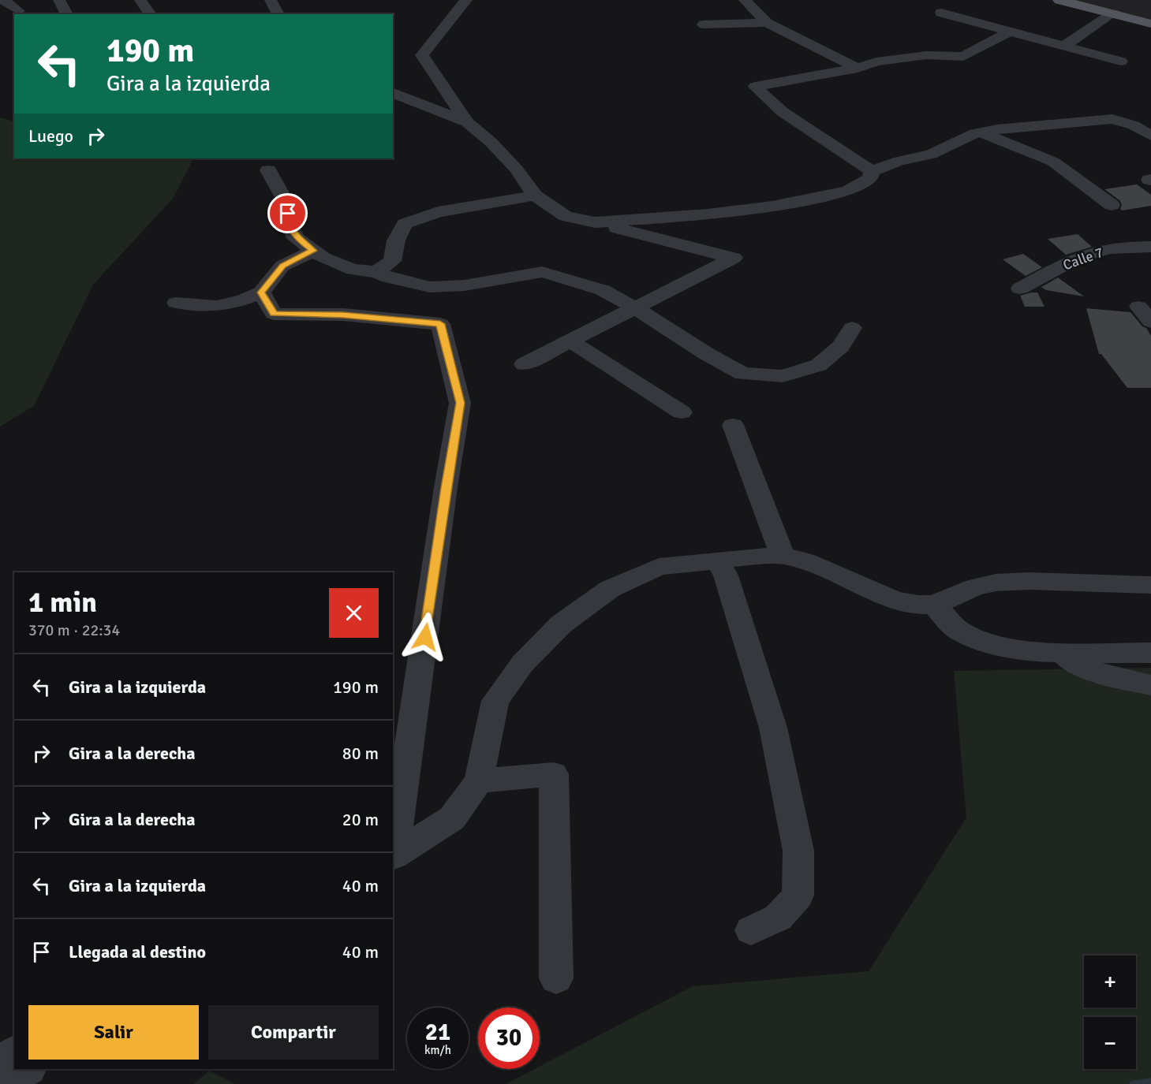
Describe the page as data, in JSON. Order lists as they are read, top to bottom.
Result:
{
  "streets": {
    "street": ["Calle 7"]
  },
  "page": {
    "turn": ["190 m", "Gira a la izquierda"],
    "then": "Luego",
    "heading": ["1 min", "370 m · 22:34"],
    "list": [
      {
        "name": "Gira a la izquierda",
        "value": "190 m"
      },
      {
        "name": "Gira a la derecha",
        "value": "80 m"
      },
      {
        "name": "Gira a la derecha",
        "value": "20 m"
      },
      {
        "name": "Gira a la izquierda",
        "value": "40 m"
      },
      {
        "name": "Llegada al destino",
        "value": "40 m"
      }
    ],
    "map_buttons": ["+", "−"],
    "buttons": ["Salir", "Compartir"],
    "speed": "21 km/h",
    "limit": "30"
  }
}
